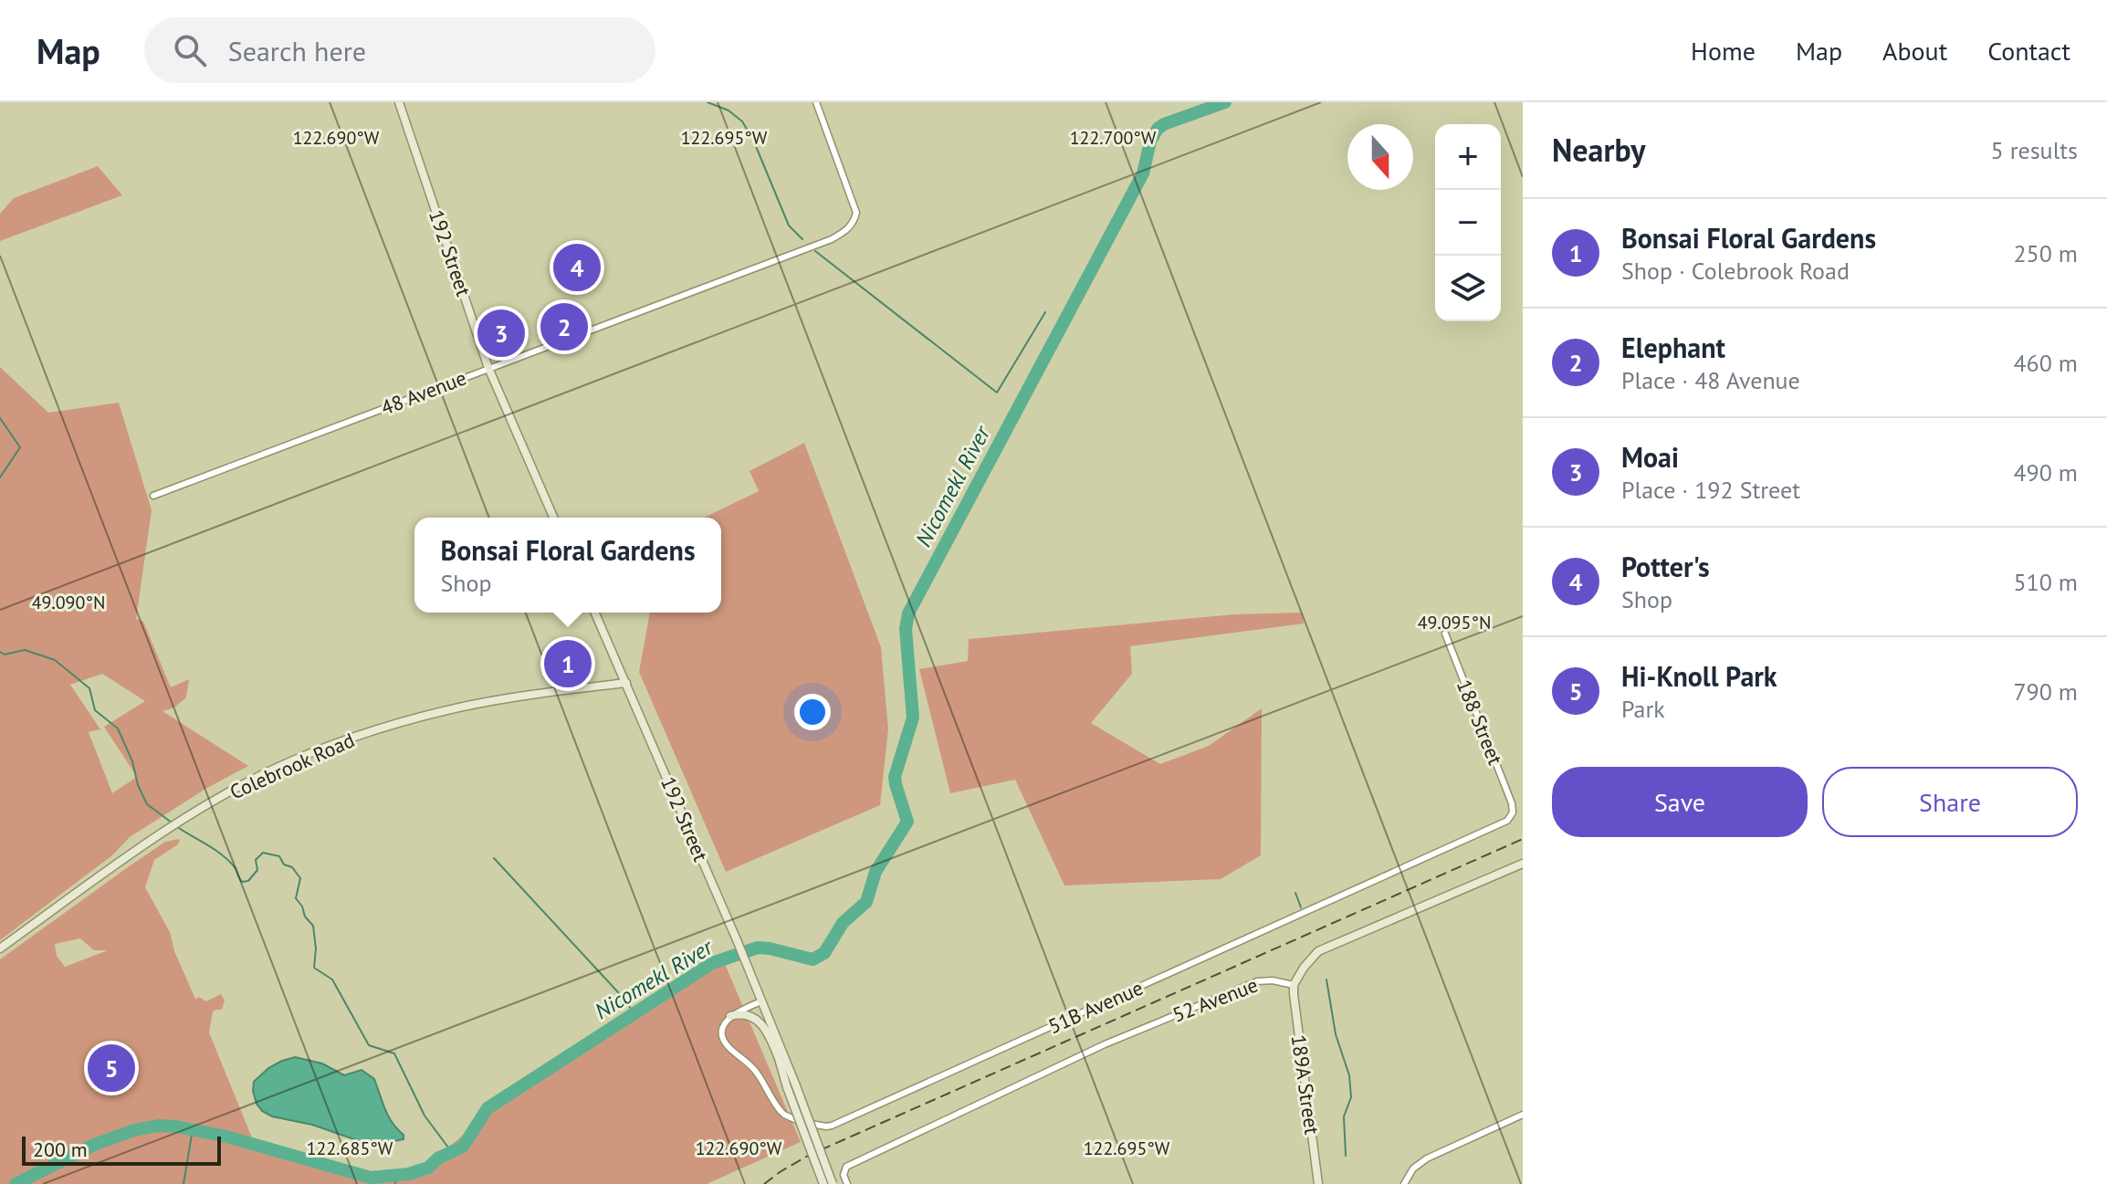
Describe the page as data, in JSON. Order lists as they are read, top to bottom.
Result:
{
  "streets": {
    "main road": ["192 Street", "Colebrook Road", "189A Street"],
    "street": [
      "48 Avenue",
      "188 Street",
      "52 Avenue",
      "51B Avenue"
    ]
  },
  "crossings": [
    ["192 Street", "48 Avenue"],
    ["192 Street", "Colebrook Road"],
    ["188 Street", "51B Avenue"],
    ["52 Avenue", "189A Street"]
  ],
  "water": ["Nicomekl River"],
  "scale_bar": "200 m",
  "north": "bottom",
  "page": {
    "header": "Map",
    "search": "Search here",
    "nav": [
      "Home",
      "Map",
      "About",
      "Contact"
    ],
    "heading": ["Nearby", "5 results"],
    "map_buttons": ["+", "−"],
    "list": [
      {
        "mark": "1",
        "name": "Bonsai Floral Gardens",
        "note": "Shop · Colebrook Road",
        "value": "250 m"
      },
      {
        "mark": "2",
        "name": "Elephant",
        "note": "Place · 48 Avenue",
        "value": "460 m"
      },
      {
        "mark": "3",
        "name": "Moai",
        "note": "Place · 192 Street",
        "value": "490 m"
      },
      {
        "mark": "4",
        "name": "Potter's",
        "note": "Shop",
        "value": "510 m"
      },
      {
        "mark": "5",
        "name": "Hi-Knoll Park",
        "note": "Park",
        "value": "790 m"
      }
    ],
    "pins": [
      "4",
      "2",
      "3",
      "1",
      "5"
    ],
    "popup": ["Bonsai Floral Gardens", "Shop"],
    "buttons": ["Save", "Share"],
    "scale": "200 m"
  },
  "coordinates": [
    "122.690°W",
    "122.695°W",
    "122.700°W",
    "49.090°N",
    "49.095°N",
    "122.685°W"
  ]
}
